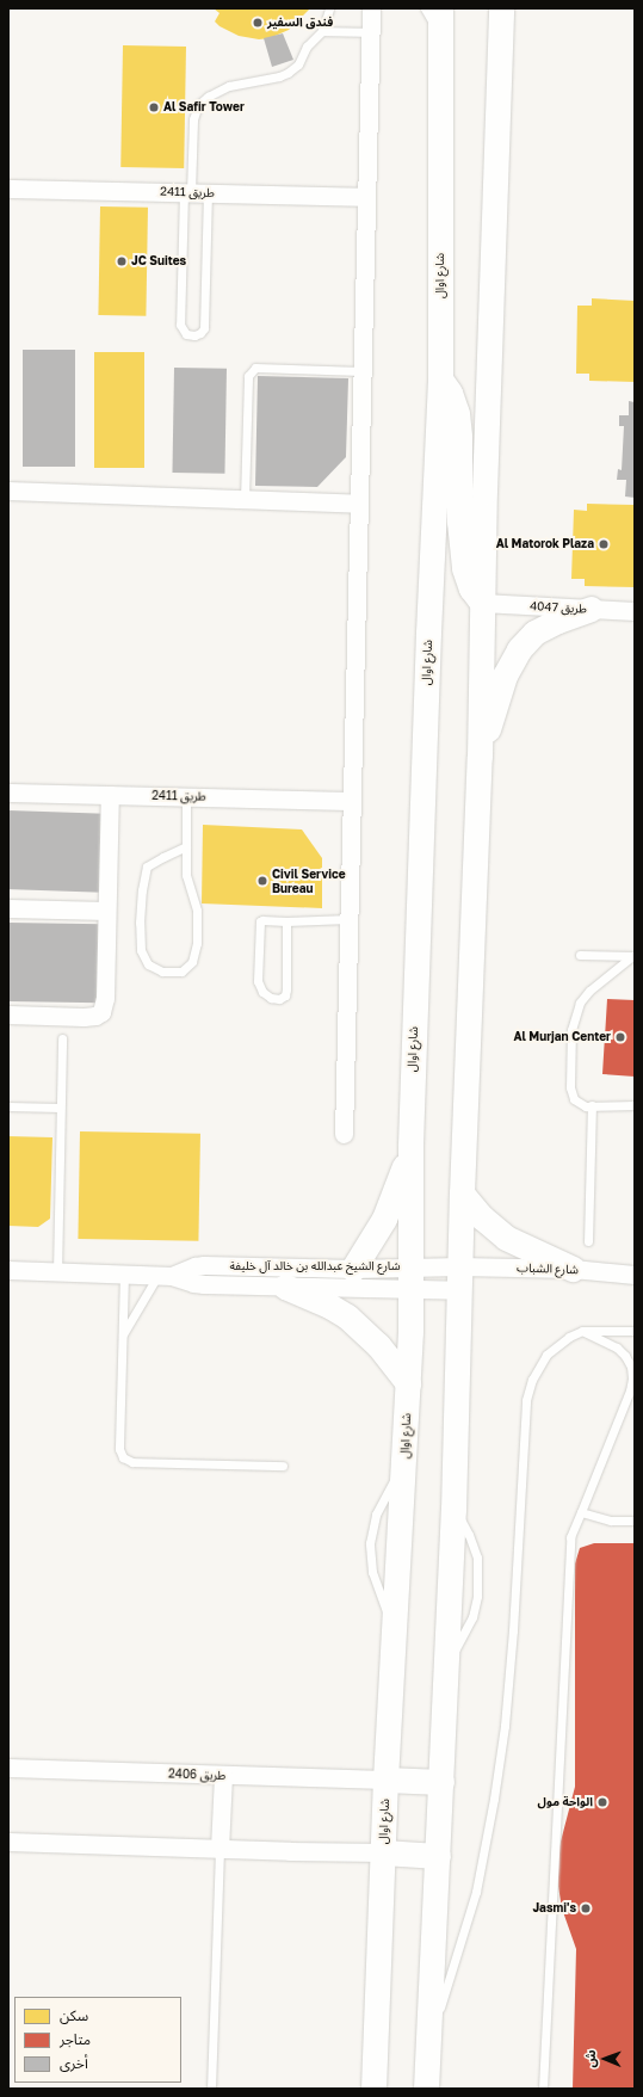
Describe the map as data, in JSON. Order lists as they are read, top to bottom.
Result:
{
  "streets": {
    "main road": ["شارع اوال"],
    "street": [
      "طريق 2411",
      "طريق 4047",
      "شارع الشيخ عبدالله بن خالد آل خليفة",
      "شارع الشباب",
      "طريق 2406"
    ]
  },
  "crossings": [
    ["شارع اوال", "شارع الشيخ عبدالله بن خالد آل خليفة"],
    ["شارع اوال", "طريق 2406"],
    ["شارع الشيخ عبدالله بن خالد آل خليفة", "شارع الشباب"]
  ],
  "places": [
    "فندق السفير",
    "Al Safir Tower",
    "JC Suites",
    "Al Matorok Plaza",
    "Civil Service Bureau",
    "Al Murjan Center",
    "الواحة مول",
    "Jasmi's"
  ],
  "legend": ["سكن", "متاجر", "أخرى"],
  "north": "left"
}
